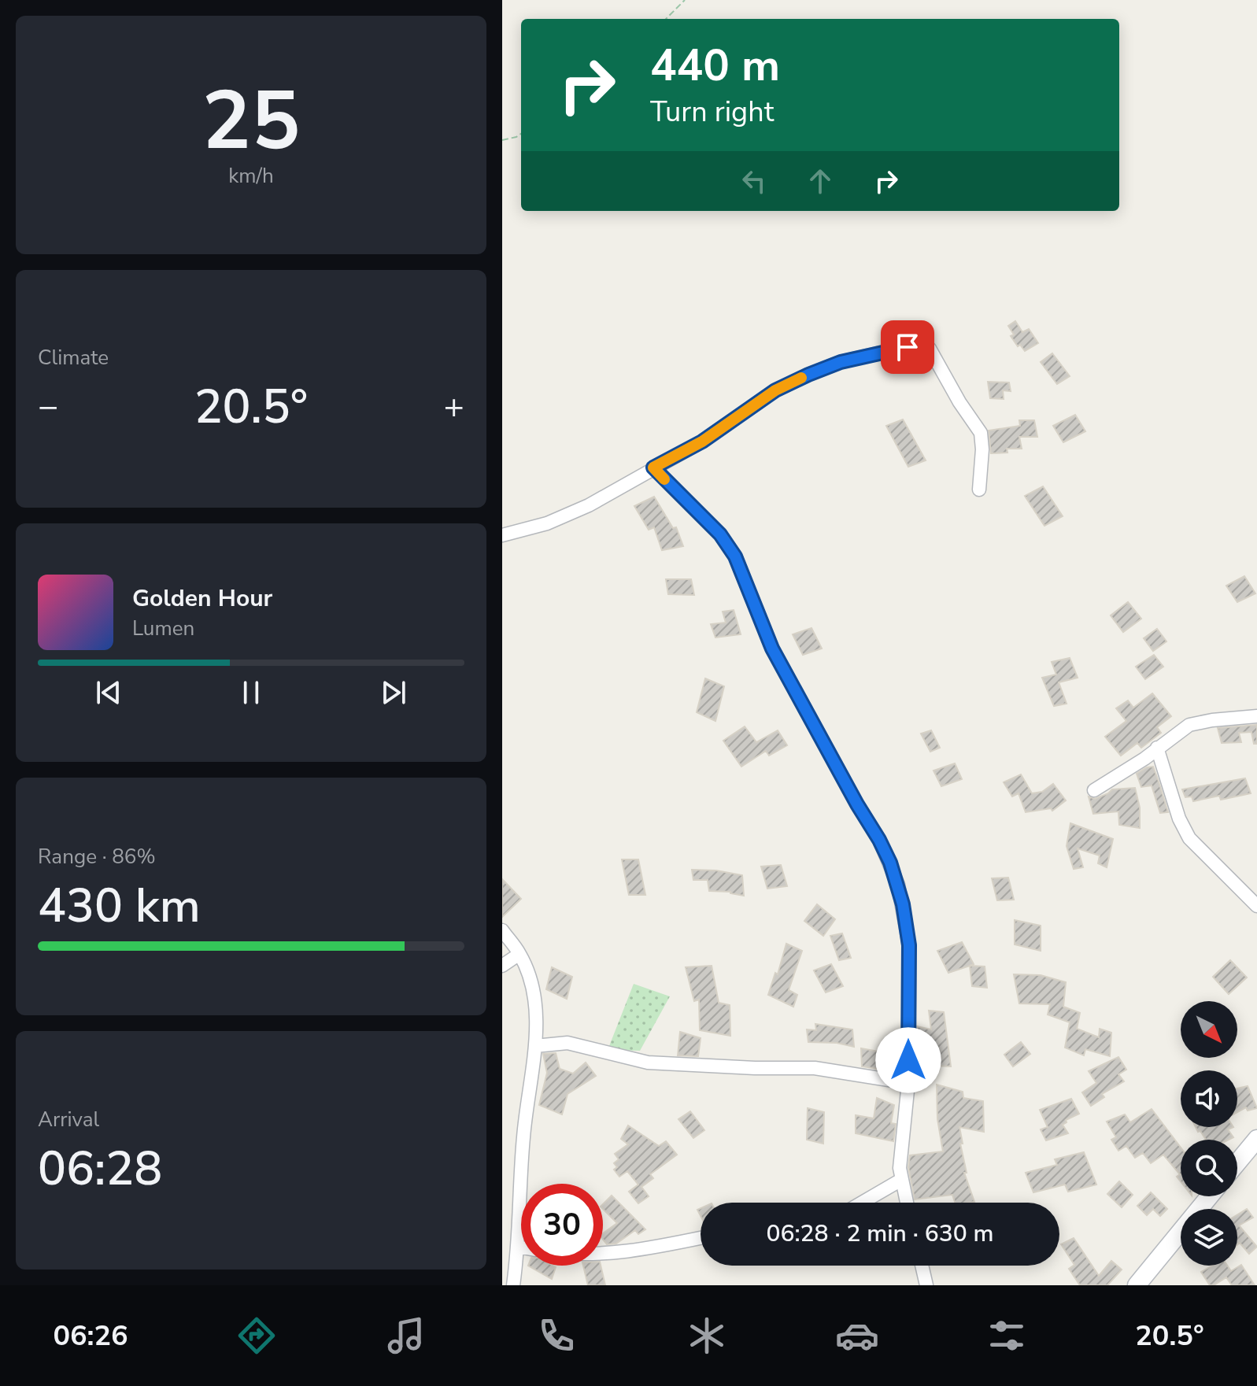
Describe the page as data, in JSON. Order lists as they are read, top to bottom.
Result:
{
  "north": "bottom right",
  "page": {
    "tile": [
      ["25", "km/h"],
      "Climate",
      ["Range · 86%", "430 km"],
      ["Arrival", "06:28"]
    ],
    "turn": ["440 m", "Turn right"],
    "heat": ["−", "20.5°", "+"],
    "song": ["Golden Hour", "Lumen"],
    "limit": "30",
    "trip": "06:28 · 2 min · 630 m",
    "tabs": ["06:26", "20.5°"]
  }
}
